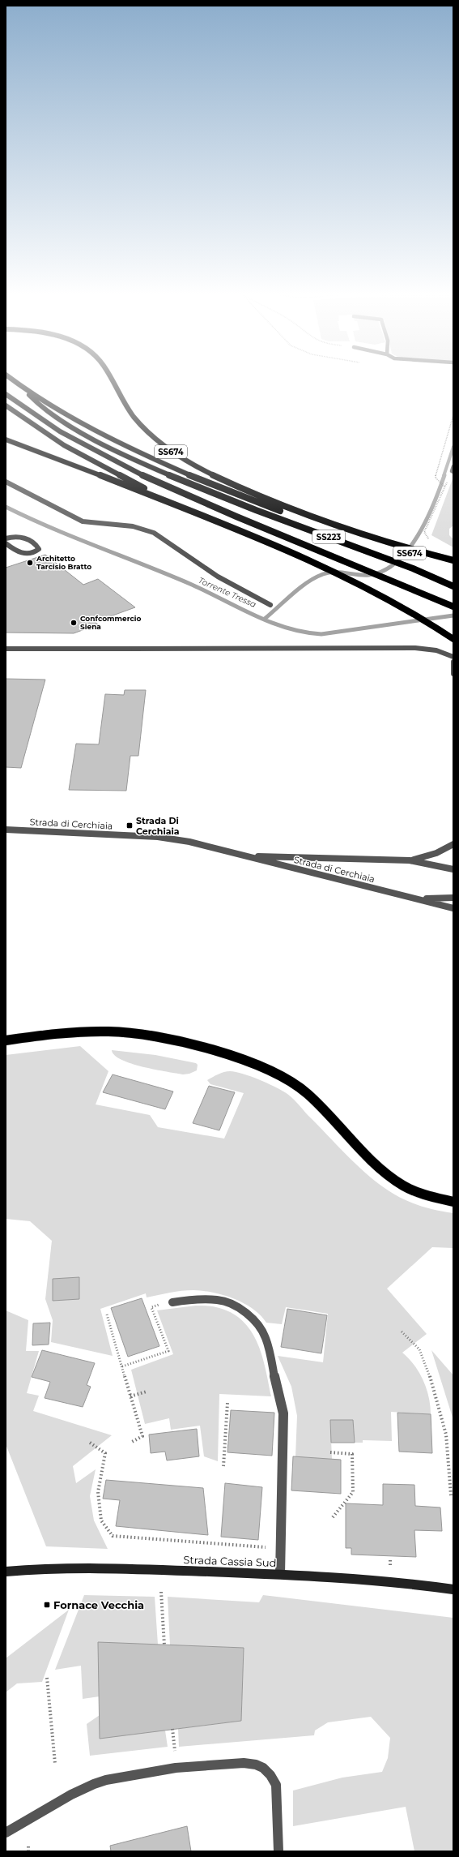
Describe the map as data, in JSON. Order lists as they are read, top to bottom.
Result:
{
  "streets": {
    "highway": ["SS674", "SS223"],
    "main road": ["Strada Cassia Sud"],
    "street": ["Strada di Cerchiaia"]
  },
  "crossings": [
    ["SS674", "SS223"]
  ],
  "water": ["Torrente Tressa"],
  "places": {
    "other": ["Architetto Tarcisio Bratto", "Confcommercio Siena"],
    "transit": ["Strada Di Cerchiaia", "Fornace Vecchia"]
  }
}
